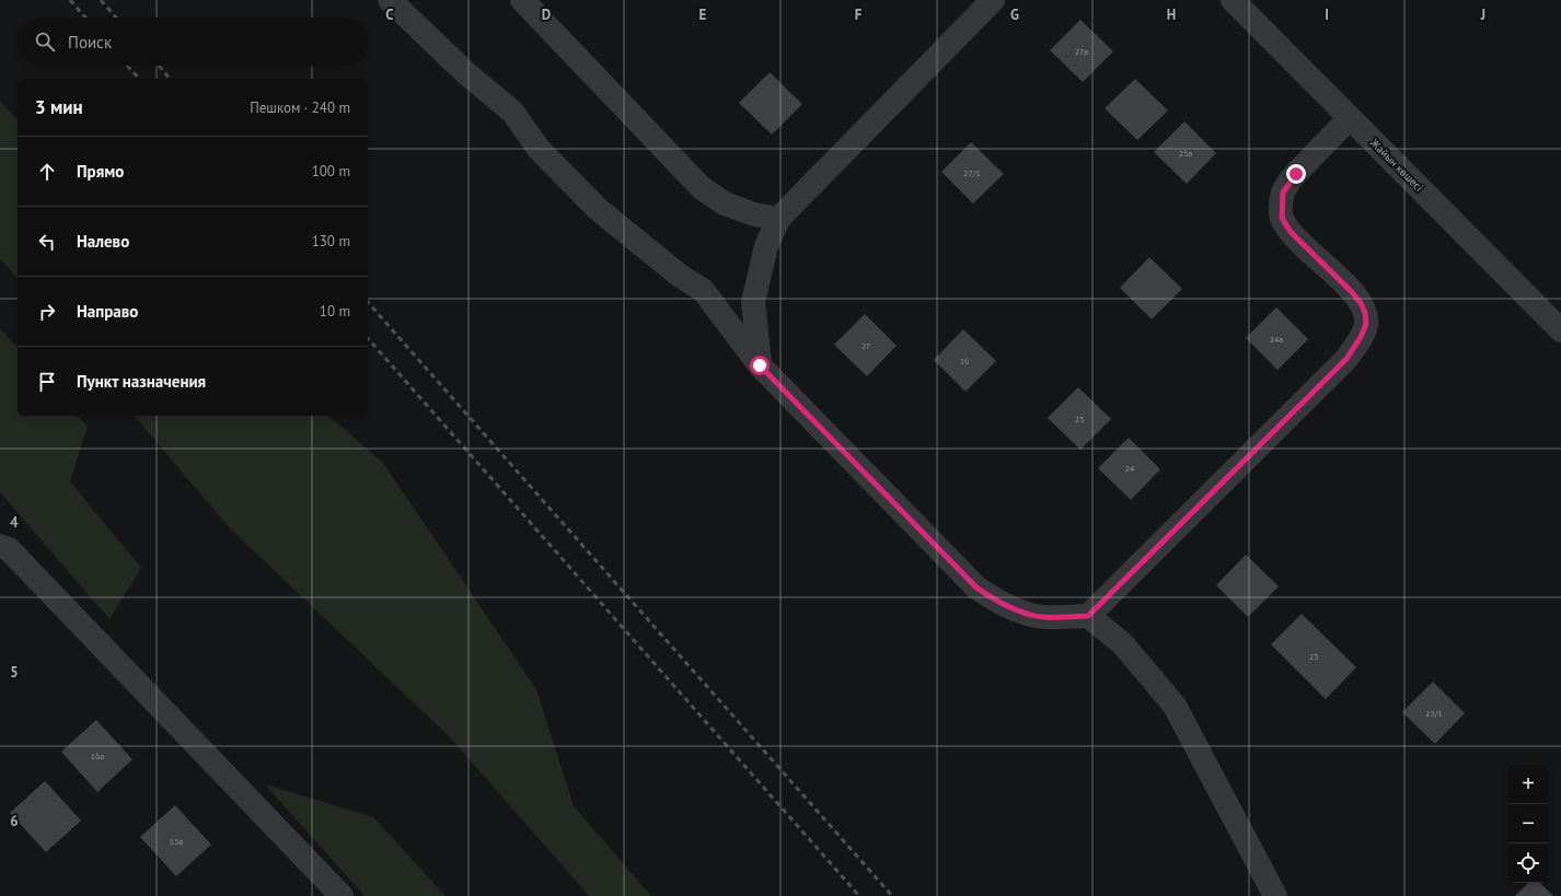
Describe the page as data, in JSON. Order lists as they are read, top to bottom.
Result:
{
  "streets": {
    "street": ["Жайын көшесі"]
  },
  "house_numbers": [
    "27а",
    "25а",
    "27/1",
    "24а",
    "27",
    "26",
    "25",
    "24",
    "23",
    "23/1",
    "16а",
    "15а"
  ],
  "page": {
    "search": "Поиск",
    "heading": ["3 мин", "Пешком · 240 m"],
    "list": [
      ["Прямо", "100 m"],
      ["Налево", "130 m"],
      ["Направо", "10 m"],
      "Пункт назначения"
    ],
    "map_buttons": ["+", "−"]
  },
  "grid": {
    "columns": [
      "C",
      "D",
      "E",
      "F",
      "G",
      "H",
      "I",
      "J"
    ],
    "rows": ["4", "5", "6"]
  }
}
